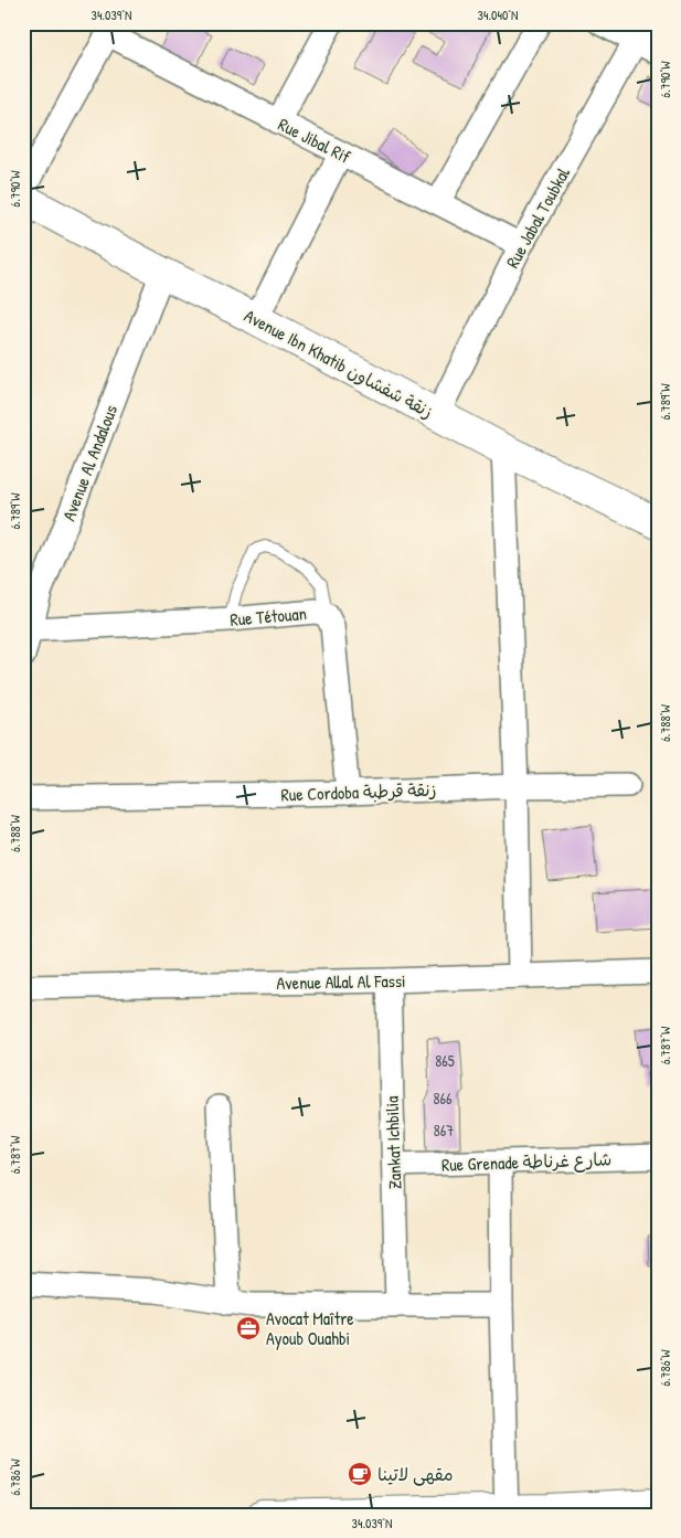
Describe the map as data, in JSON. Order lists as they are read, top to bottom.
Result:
{
  "streets": {
    "street": [
      "Rue Jibal Rif",
      "Rue Jabal Toubkal",
      "Avenue Ibn Khatib زنقة شفشاون",
      "Avenue Al Andalous",
      "Rue Tétouan",
      "Rue Cordoba زنقة قرطبة",
      "Avenue Allal Al Fassi",
      "Zankat Ichbilia",
      "Rue Grenade شارع غرناطة"
    ]
  },
  "crossings": [
    ["Rue Jibal Rif", "Rue Jabal Toubkal"],
    ["Rue Jabal Toubkal", "Avenue Ibn Khatib زنقة شفشاون"],
    ["Avenue Ibn Khatib زنقة شفشاون", "Avenue Al Andalous"],
    ["Avenue Al Andalous", "Rue Tétouan"],
    ["Rue Tétouan", "Rue Cordoba زنقة قرطبة"],
    ["Avenue Allal Al Fassi", "Zankat Ichbilia"],
    ["Zankat Ichbilia", "Rue Grenade شارع غرناطة"]
  ],
  "places": {
    "office": ["Avocat Maître Ayoub Ouahbi"],
    "cafe": ["مقهى لاتينا"]
  },
  "house_numbers": ["865", "866", "867"],
  "coordinates": [
    "34.039°N",
    "34.040°N",
    "6.790°W",
    "6.789°W",
    "6.788°W",
    "6.787°W",
    "6.786°W"
  ]
}
